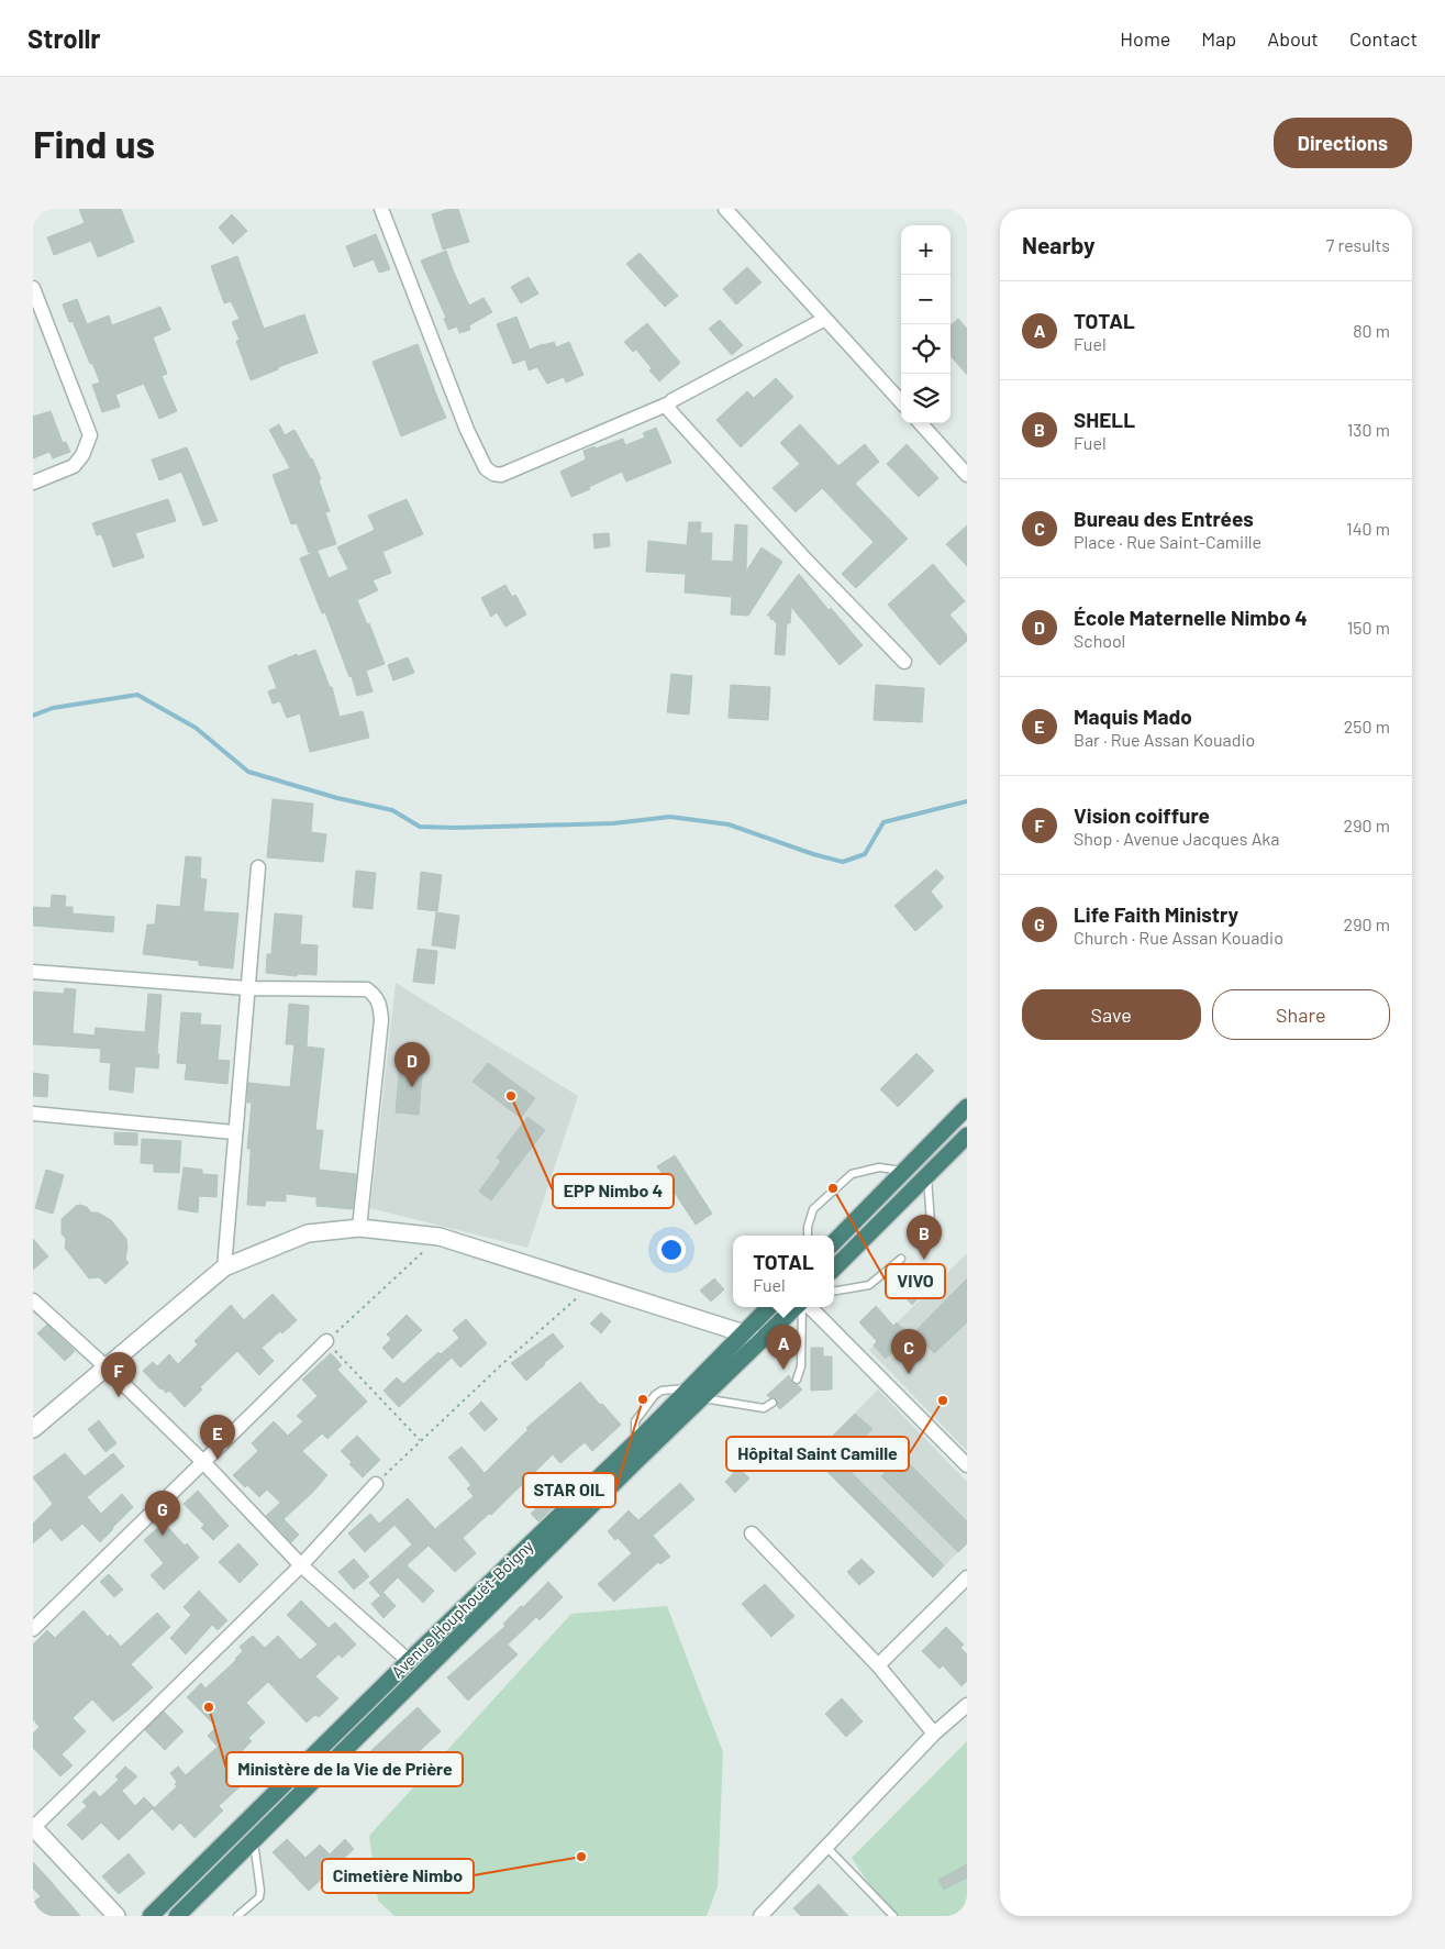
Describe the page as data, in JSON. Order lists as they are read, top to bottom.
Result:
{
  "streets": {
    "highway": ["Avenue Houphouët-Boigny"]
  },
  "places": [
    "EPP Nimbo 4",
    "VIVO",
    "STAR OIL",
    "Hôpital Saint Camille",
    "Ministère de la Vie de Prière",
    "Cimetière Nimbo"
  ],
  "page": {
    "header": "Strollr",
    "nav": [
      "Home",
      "Map",
      "About",
      "Contact"
    ],
    "buttons": [
      "Directions",
      ["Save", "Share"]
    ],
    "title": "Find us",
    "heading": ["Nearby", "7 results"],
    "map_buttons": ["+", "−"],
    "list": [
      {
        "mark": "A",
        "name": "TOTAL",
        "note": "Fuel",
        "value": "80 m"
      },
      {
        "mark": "B",
        "name": "SHELL",
        "note": "Fuel",
        "value": "130 m"
      },
      {
        "mark": "C",
        "name": "Bureau des Entrées",
        "note": "Place · Rue Saint-Camille",
        "value": "140 m"
      },
      {
        "mark": "D",
        "name": "École Maternelle Nimbo 4",
        "note": "School",
        "value": "150 m"
      },
      {
        "mark": "E",
        "name": "Maquis Mado",
        "note": "Bar · Rue Assan Kouadio",
        "value": "250 m"
      },
      {
        "mark": "F",
        "name": "Vision coiffure",
        "note": "Shop · Avenue Jacques Aka",
        "value": "290 m"
      },
      {
        "mark": "G",
        "name": "Life Faith Ministry",
        "note": "Church · Rue Assan Kouadio",
        "value": "290 m"
      }
    ],
    "pins": [
      "D",
      "B",
      "A",
      "C",
      "F",
      "E",
      "G"
    ],
    "popup": ["TOTAL", "Fuel"]
  }
}
